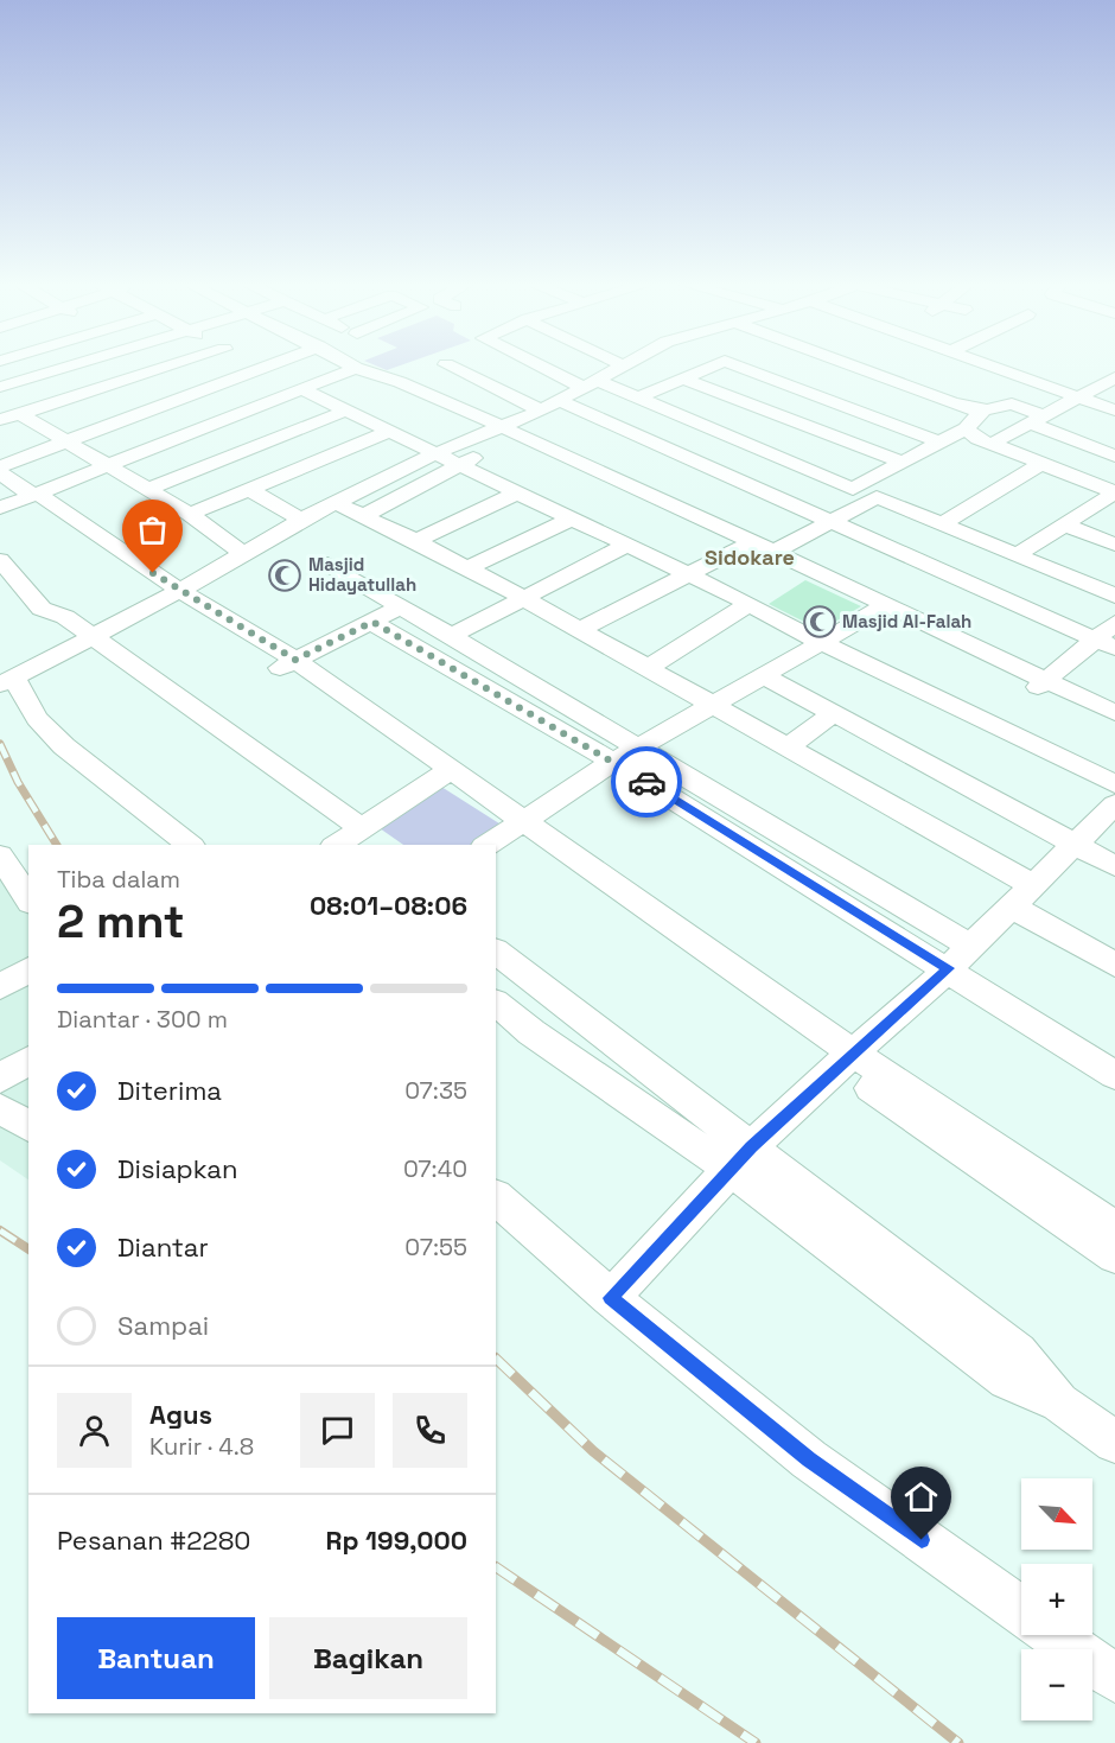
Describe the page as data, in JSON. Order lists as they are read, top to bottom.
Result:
{
  "districts": ["Sidokare"],
  "places": {
    "mosque": ["Masjid Hidayatullah", "Masjid Al-Falah"]
  },
  "north": "bottom right",
  "page": {
    "heading": ["2 mnt", "Tiba dalam", "08:01–08:06"],
    "panel": [
      "Agus",
      "Kurir · 4.8",
      "Pesanan #2280",
      "Rp 199,000"
    ],
    "bar": "Diantar · 300 m",
    "list": [
      ["Diterima", "07:35"],
      ["Disiapkan", "07:40"],
      ["Diantar", "07:55"],
      "Sampai"
    ],
    "map_buttons": ["+", "−"],
    "buttons": ["Bantuan", "Bagikan"]
  }
}
